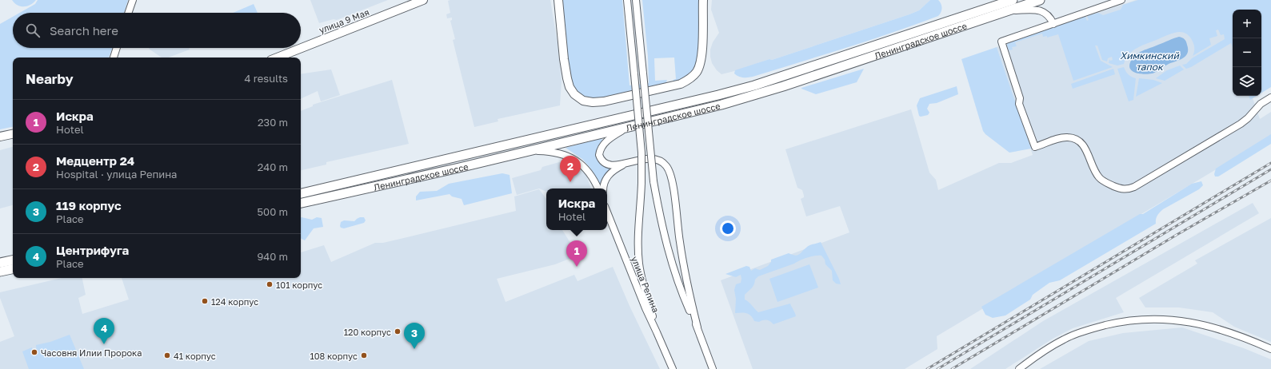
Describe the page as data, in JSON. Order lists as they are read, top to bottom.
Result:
{
  "streets": {
    "highway": ["Ленинградское шоссе"],
    "main road": ["улица 9 Мая"],
    "street": ["улица Репина"]
  },
  "water": ["Химкинский тапок"],
  "places": [
    "101 корпус",
    "124 корпус",
    "120 корпус",
    "Часовня Илии Пророка",
    "41 корпус",
    "108 корпус"
  ],
  "page": {
    "map_buttons": ["+", "−"],
    "search": "Search here",
    "heading": ["Nearby", "4 results"],
    "list": [
      {
        "mark": "1",
        "name": "Искра",
        "note": "Hotel",
        "value": "230 m"
      },
      {
        "mark": "2",
        "name": "Медцентр 24",
        "note": "Hospital · улица Репина",
        "value": "240 m"
      },
      {
        "mark": "3",
        "name": "119 корпус",
        "note": "Place",
        "value": "500 m"
      },
      {
        "mark": "4",
        "name": "Центрифуга",
        "note": "Place",
        "value": "940 m"
      }
    ],
    "pins": [
      "2",
      "1",
      "4",
      "3"
    ],
    "popup": ["Искра", "Hotel"]
  }
}
